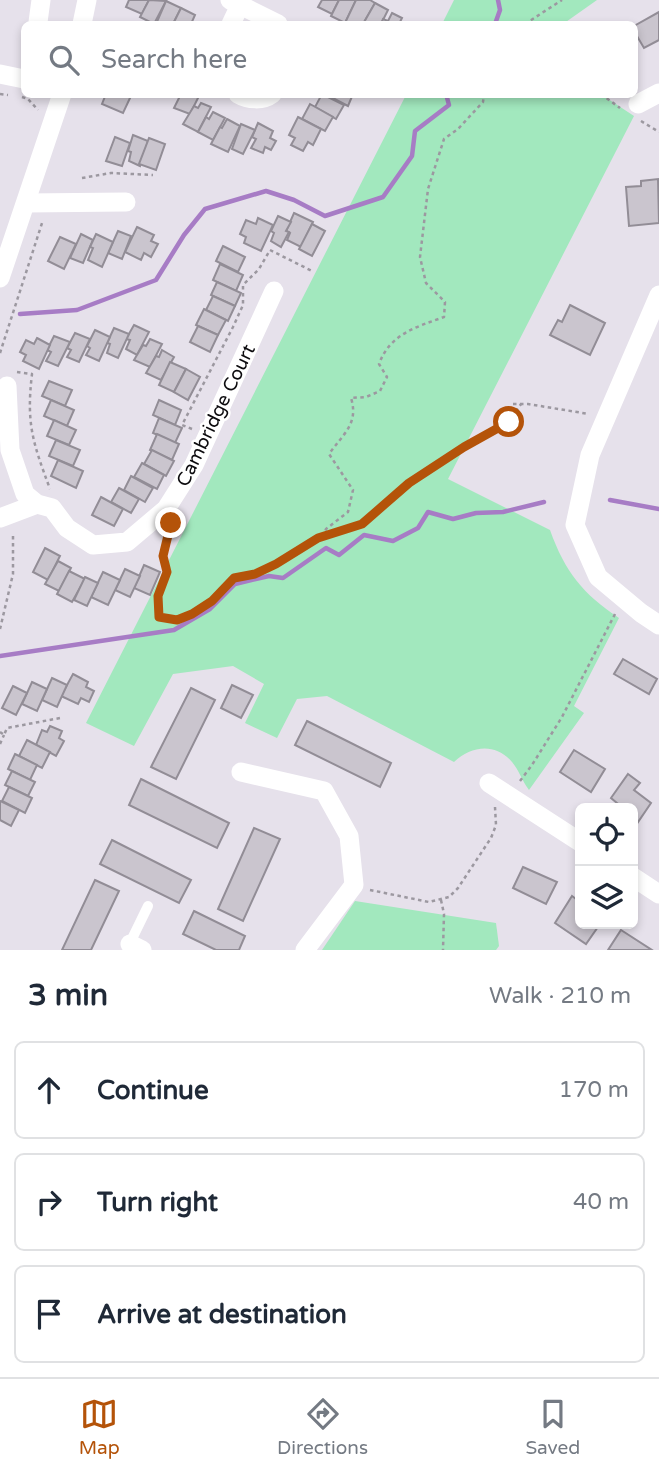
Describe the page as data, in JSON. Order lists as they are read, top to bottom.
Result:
{
  "streets": {
    "street": ["Cambridge Court"]
  },
  "page": {
    "search": "Search here",
    "heading": ["3 min", "Walk · 210 m"],
    "list": [
      ["Continue", "170 m"],
      ["Turn right", "40 m"],
      "Arrive at destination"
    ],
    "nav": ["Map", "Directions", "Saved"]
  }
}
